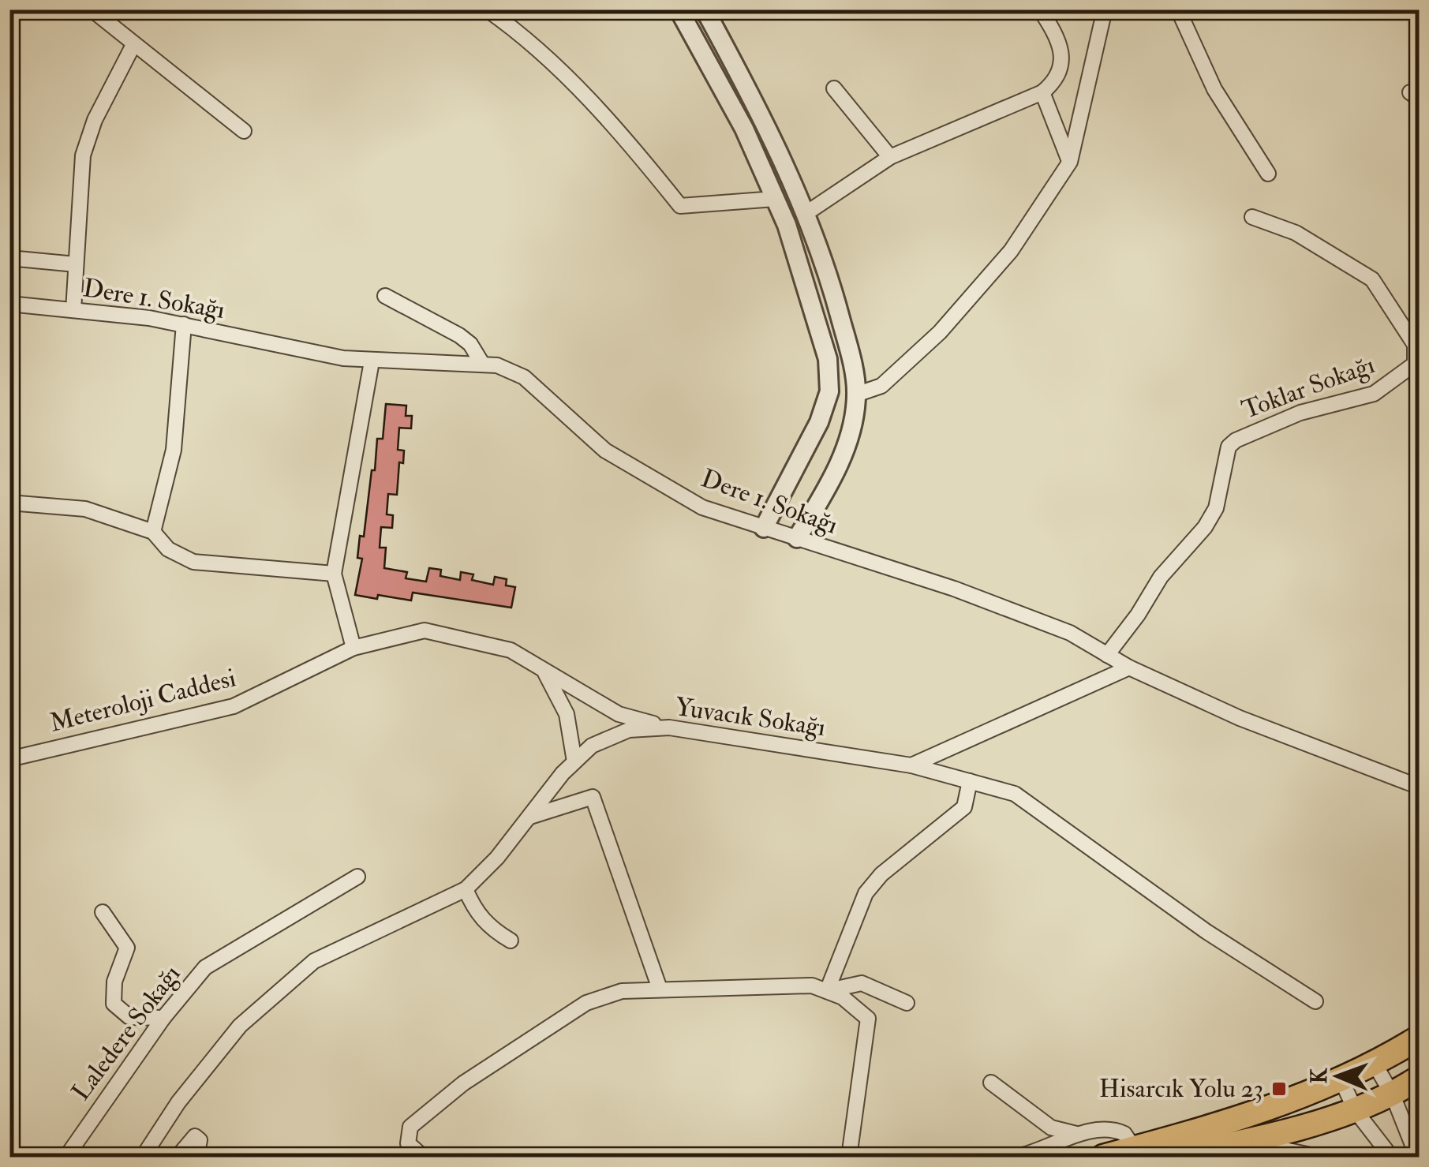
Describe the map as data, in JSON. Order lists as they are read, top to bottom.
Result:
{
  "streets": {
    "street": [
      "Dere 1. Sokağı",
      "Toklar Sokağı",
      "Meteroloji Caddesi",
      "Yuvacık Sokağı",
      "Laledere Sokağı"
    ]
  },
  "crossings": [
    ["Dere 1. Sokağı", "Toklar Sokağı"],
    ["Meteroloji Caddesi", "Yuvacık Sokağı"]
  ],
  "places": {
    "transit": ["Hisarcık Yolu 23"]
  },
  "north": "left"
}
